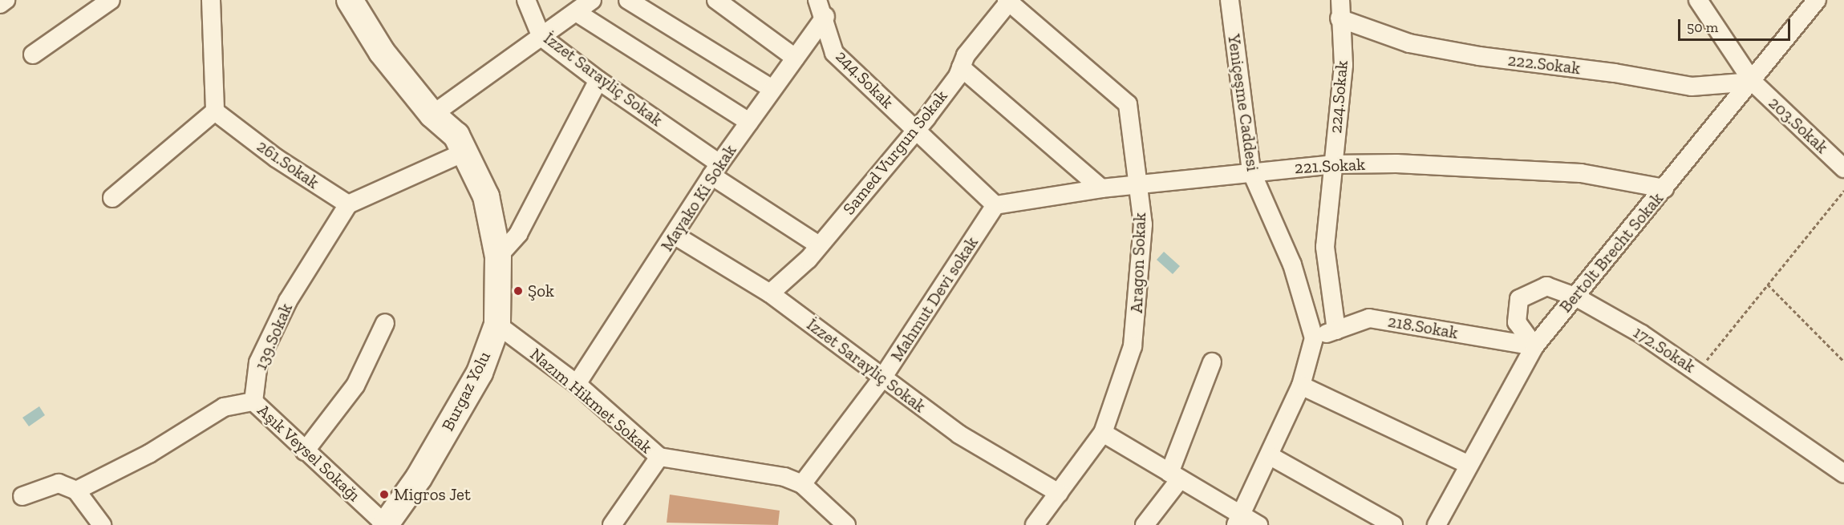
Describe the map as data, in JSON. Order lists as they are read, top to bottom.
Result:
{
  "streets": {
    "street": [
      "222.Sokak",
      "İzzet Sarayliç Sokak",
      "244.Sokak",
      "224.Sokak",
      "Yeniçeşme Caddesi",
      "203.Sokak",
      "Samed Vurgun Sokak",
      "261.Sokak",
      "221.Sokak",
      "Mayako Ki Sokak",
      "Bertolt Brecht Sokak",
      "Aragon Sokak",
      "Mahmut Devi sokak",
      "218.Sokak",
      "139.Sokak",
      "172.Sokak",
      "Burgaz Yolu",
      "Nazım Hikmet Sokak",
      "Aşık Veysel Sokağı"
    ]
  },
  "crossings": [
    ["222.Sokak", "224.Sokak"],
    ["222.Sokak", "203.Sokak"],
    ["222.Sokak", "Bertolt Brecht Sokak"],
    ["İzzet Sarayliç Sokak", "Samed Vurgun Sokak"],
    ["İzzet Sarayliç Sokak", "Mayako Ki Sokak"],
    ["İzzet Sarayliç Sokak", "Aragon Sokak"],
    ["İzzet Sarayliç Sokak", "Mahmut Devi sokak"],
    ["244.Sokak", "Samed Vurgun Sokak"],
    ["244.Sokak", "221.Sokak"],
    ["244.Sokak", "Mayako Ki Sokak"],
    ["244.Sokak", "Mahmut Devi sokak"],
    ["224.Sokak", "221.Sokak"],
    ["224.Sokak", "218.Sokak"],
    ["Yeniçeşme Caddesi", "221.Sokak"],
    ["Yeniçeşme Caddesi", "218.Sokak"],
    ["203.Sokak", "Bertolt Brecht Sokak"],
    ["Samed Vurgun Sokak", "Aragon Sokak"],
    ["261.Sokak", "139.Sokak"],
    ["221.Sokak", "Bertolt Brecht Sokak"],
    ["221.Sokak", "Aragon Sokak"],
    ["221.Sokak", "Mahmut Devi sokak"],
    ["Mayako Ki Sokak", "Nazım Hikmet Sokak"],
    ["Bertolt Brecht Sokak", "218.Sokak"],
    ["Bertolt Brecht Sokak", "172.Sokak"],
    ["Mahmut Devi sokak", "Nazım Hikmet Sokak"],
    ["218.Sokak", "172.Sokak"],
    ["139.Sokak", "Aşık Veysel Sokağı"],
    ["Burgaz Yolu", "Nazım Hikmet Sokak"],
    ["Burgaz Yolu", "Aşık Veysel Sokağı"]
  ],
  "places": ["Şok", "Migros Jet"],
  "scale_bar": "50 m"
}
